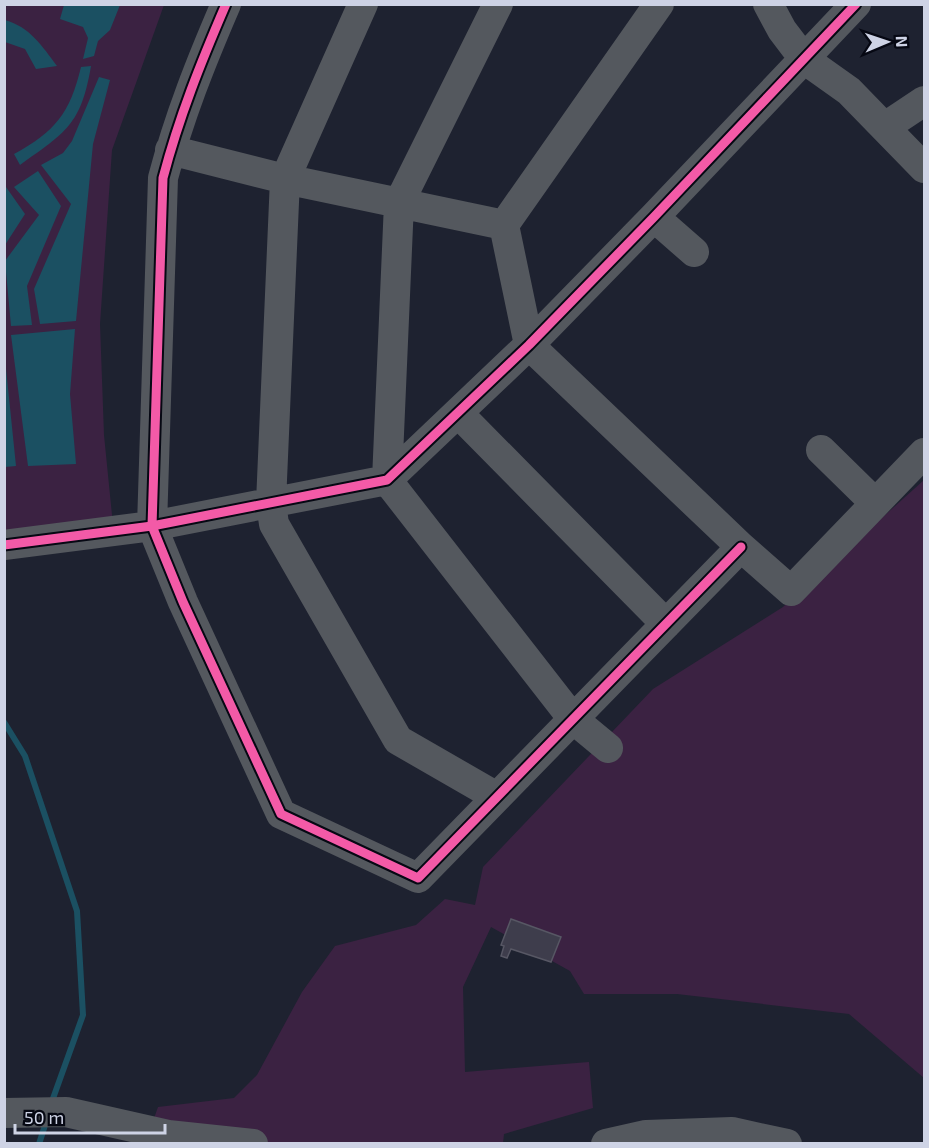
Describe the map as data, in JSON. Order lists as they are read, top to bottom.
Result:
{
  "scale_bar": "50 m",
  "north": "right"
}
